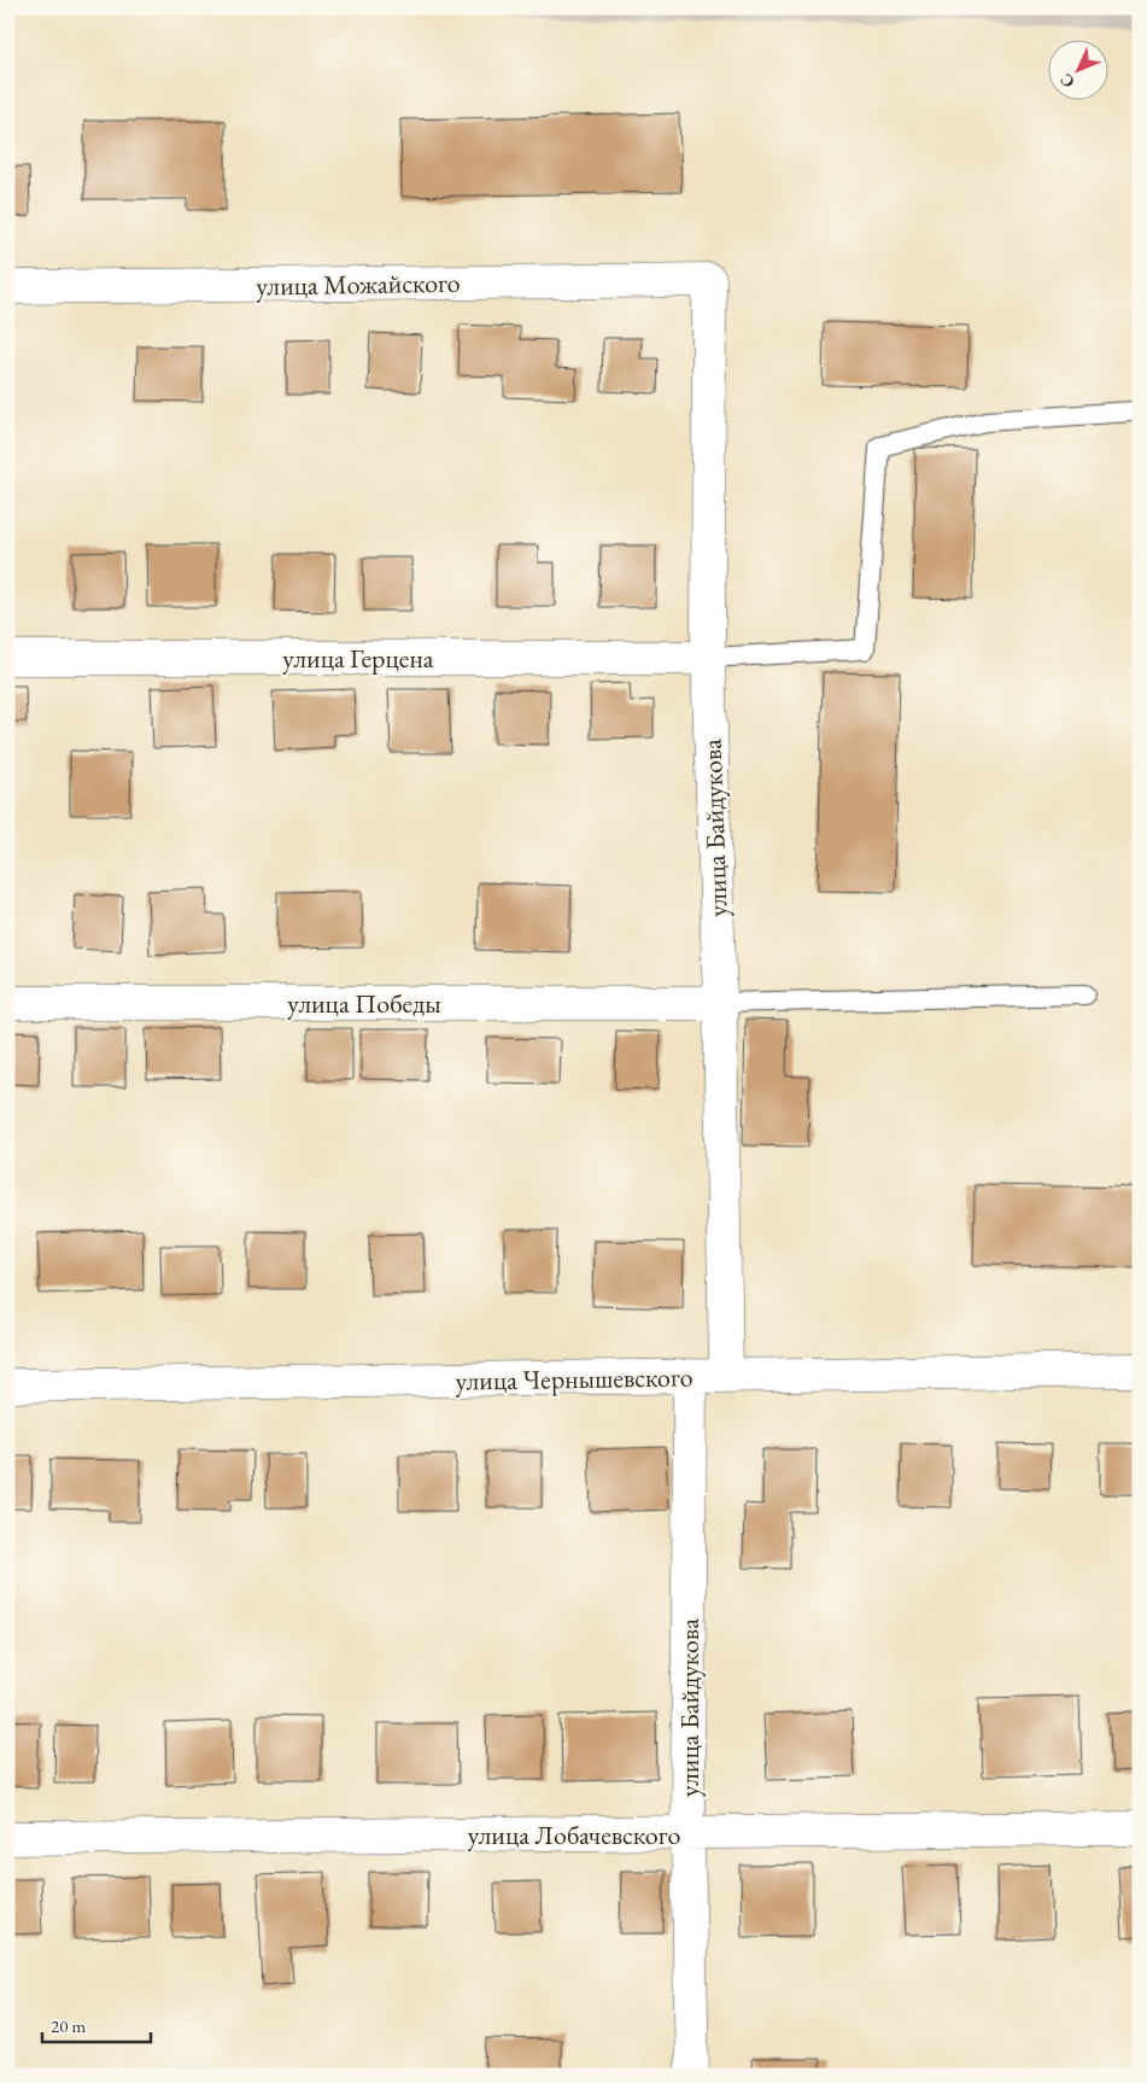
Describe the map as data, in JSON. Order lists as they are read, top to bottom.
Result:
{
  "streets": {
    "street": [
      "улица Можайского",
      "улица Герцена",
      "улица Байдукова",
      "улица Победы",
      "улица Чернышевского",
      "улица Лобачевского"
    ]
  },
  "crossings": [
    ["улица Можайского", "улица Байдукова"],
    ["улица Герцена", "улица Байдукова"],
    ["улица Байдукова", "улица Победы"],
    ["улица Байдукова", "улица Чернышевского"],
    ["улица Байдукова", "улица Лобачевского"]
  ],
  "scale_bar": "20 m",
  "north": "bottom left"
}
